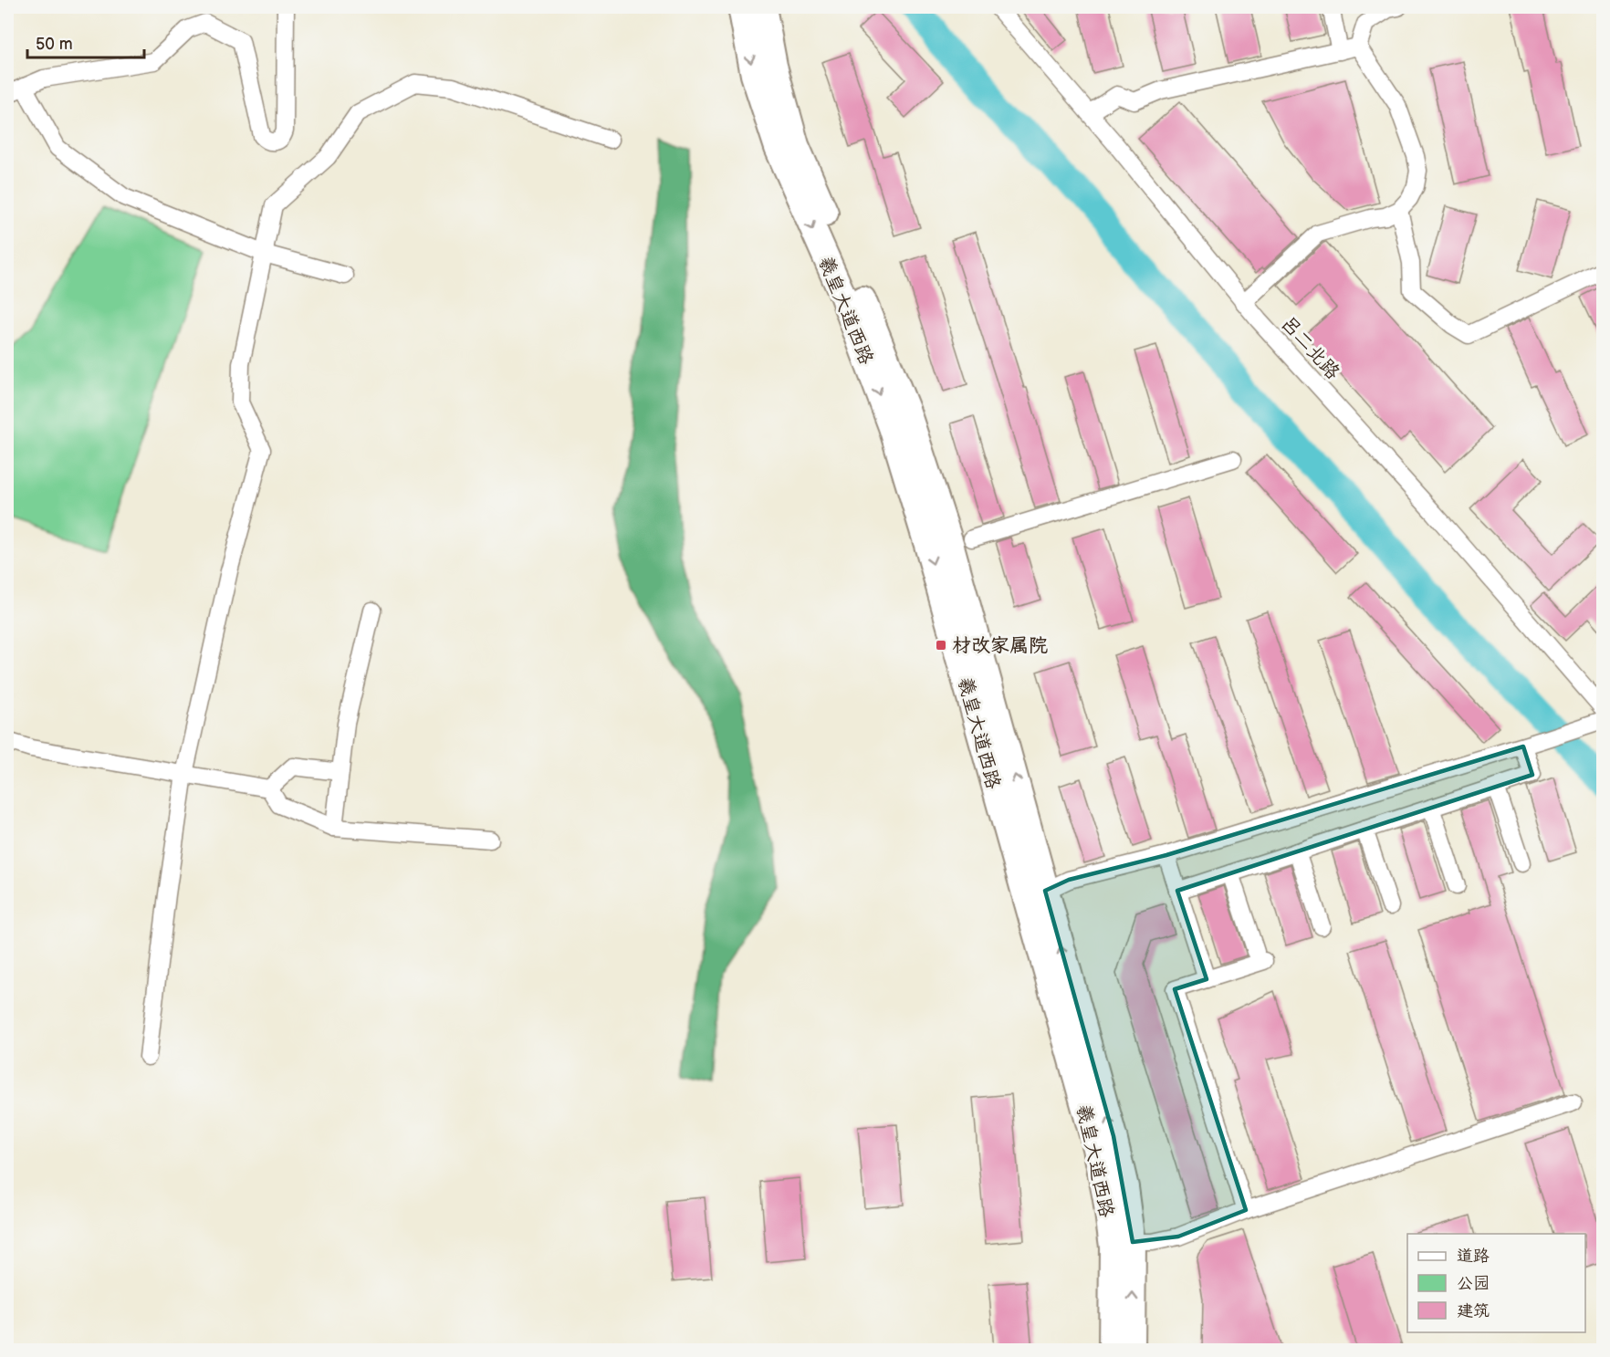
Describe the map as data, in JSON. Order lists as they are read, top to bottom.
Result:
{
  "streets": {
    "main road": ["羲皇大道西路"],
    "street": ["吕二北路"]
  },
  "places": {
    "transit": ["材改家属院"]
  },
  "legend": ["道路", "公园", "建筑"],
  "scale_bar": "50 m"
}
